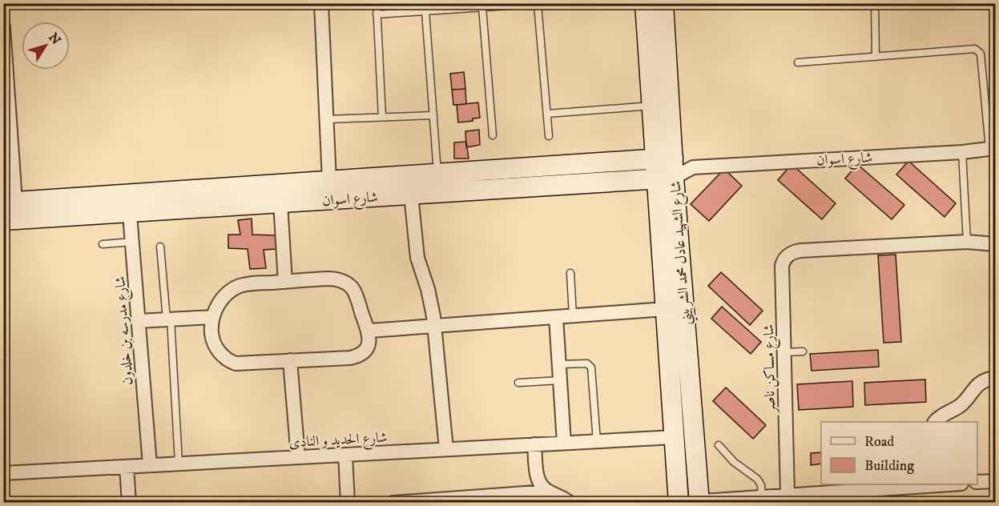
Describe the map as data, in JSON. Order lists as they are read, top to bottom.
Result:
{
  "streets": {
    "street": [
      "شارع اسوان",
      "شارع الشهيد عادل محمد الشربيني",
      "شارع مدرسه بن خلدون",
      "شارع مساكن ناصر",
      "شارع الحديد و النادى"
    ]
  },
  "crossings": [
    ["شارع اسوان", "شارع الشهيد عادل محمد الشربيني"],
    ["شارع اسوان", "شارع مدرسه بن خلدون"],
    ["شارع الشهيد عادل محمد الشربيني", "شارع الحديد و النادى"],
    ["شارع مدرسه بن خلدون", "شارع الحديد و النادى"]
  ],
  "legend": ["Road", "Building"],
  "north": "top right"
}
